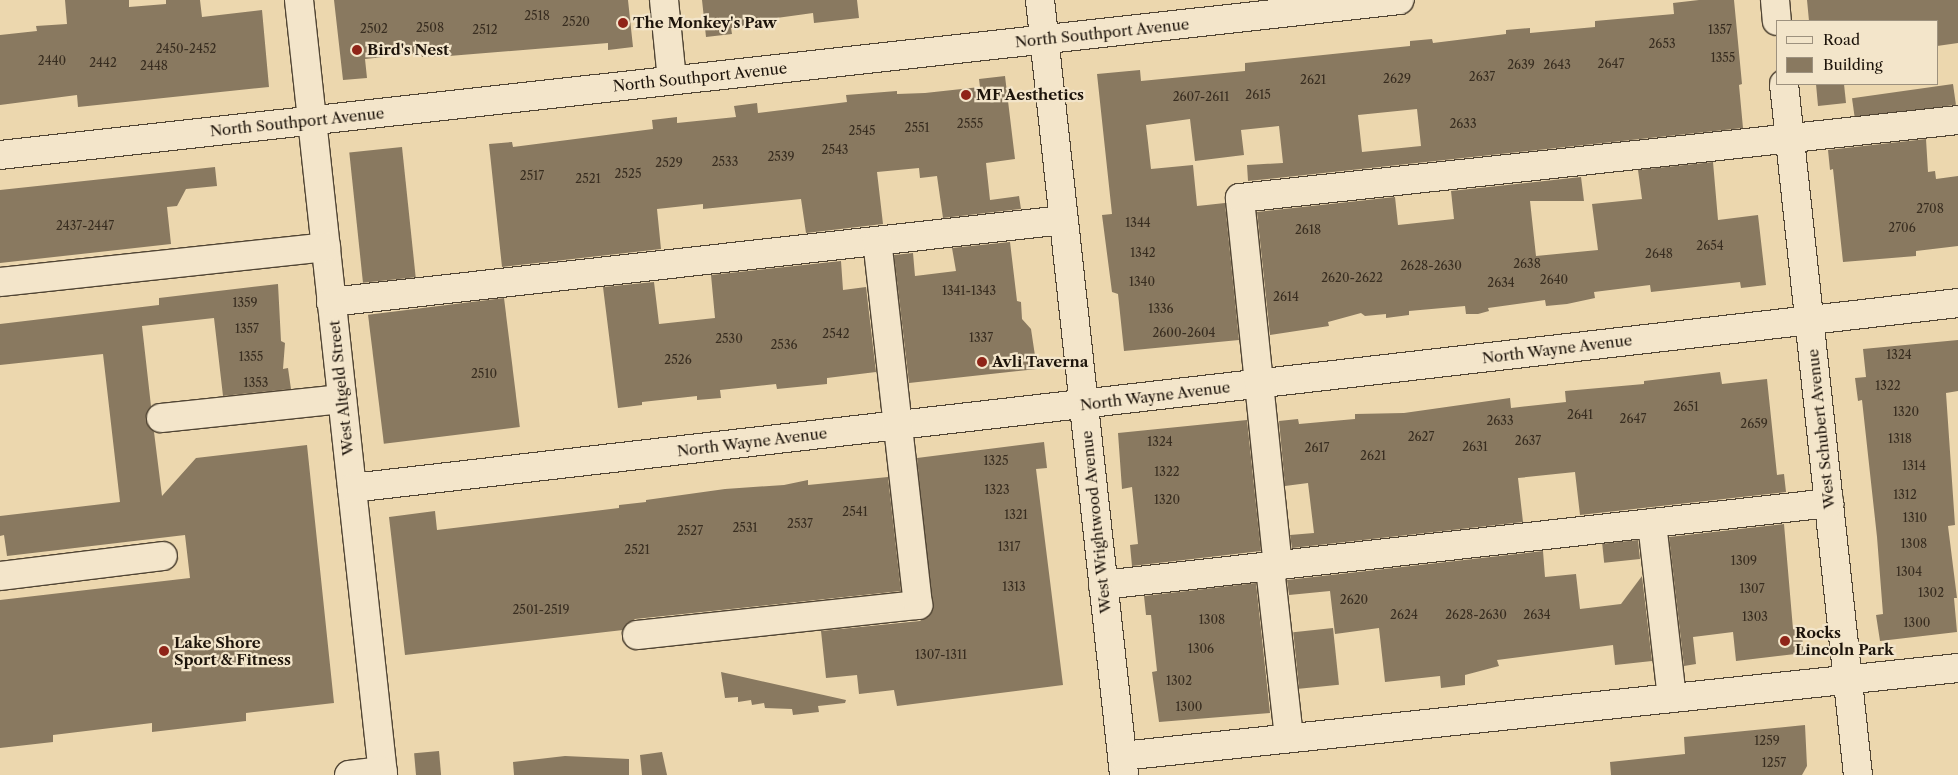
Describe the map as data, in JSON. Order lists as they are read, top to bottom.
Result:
{
  "streets": {
    "street": [
      "North Southport Avenue",
      "North Wayne Avenue",
      "West Altgeld Street",
      "West Schubert Avenue",
      "West Wrightwood Avenue"
    ]
  },
  "crossings": [
    ["North Southport Avenue", "West Altgeld Street"],
    ["North Southport Avenue", "West Wrightwood Avenue"],
    ["North Wayne Avenue", "West Altgeld Street"],
    ["North Wayne Avenue", "West Schubert Avenue"],
    ["North Wayne Avenue", "West Wrightwood Avenue"]
  ],
  "places": [
    "The Monkey's Paw",
    "Bird's Nest",
    "MF Aesthetics",
    "Avli Taverna",
    "Rocks Lincoln Park",
    "Lake Shore Sport & Fitness"
  ],
  "house_numbers": [
    "2518",
    "2520",
    "2508",
    "2502",
    "2512",
    "1357",
    "2653",
    "2450-2452",
    "1355",
    "2440",
    "2442",
    "2647",
    "2639",
    "2643",
    "2448",
    "2637",
    "2629",
    "2621",
    "2615",
    "2607-2611",
    "2555",
    "2633",
    "2551",
    "2545",
    "2543",
    "2539",
    "2533",
    "2529",
    "2525",
    "2517",
    "2521",
    "2708",
    "1344",
    "2437-2447",
    "2706",
    "2618",
    "2654",
    "1342",
    "2648",
    "2638",
    "2628-2630",
    "2620-2622",
    "2640",
    "1340",
    "2634",
    "1341-1343",
    "2614",
    "1359",
    "1336",
    "1357",
    "2600-2604",
    "2542",
    "1337",
    "2530",
    "2536",
    "1324",
    "1355",
    "2526",
    "2510",
    "1353",
    "1322",
    "2651",
    "1320",
    "2641",
    "2647",
    "2633",
    "2659",
    "2627",
    "1318",
    "2637",
    "1324",
    "2631",
    "2617",
    "2621",
    "1325",
    "1314",
    "1322",
    "1323",
    "1312",
    "1320",
    "2541",
    "1321",
    "1310",
    "2537",
    "2531",
    "2527",
    "1308",
    "1317",
    "2521",
    "1309",
    "1304",
    "1313",
    "1307",
    "1302",
    "2620",
    "2501-2519",
    "2624",
    "2628-2630",
    "2634",
    "1303",
    "1308",
    "1300",
    "1306",
    "1307-1311",
    "1302",
    "1300",
    "1259",
    "1257"
  ],
  "legend": ["Road", "Building"]
}
